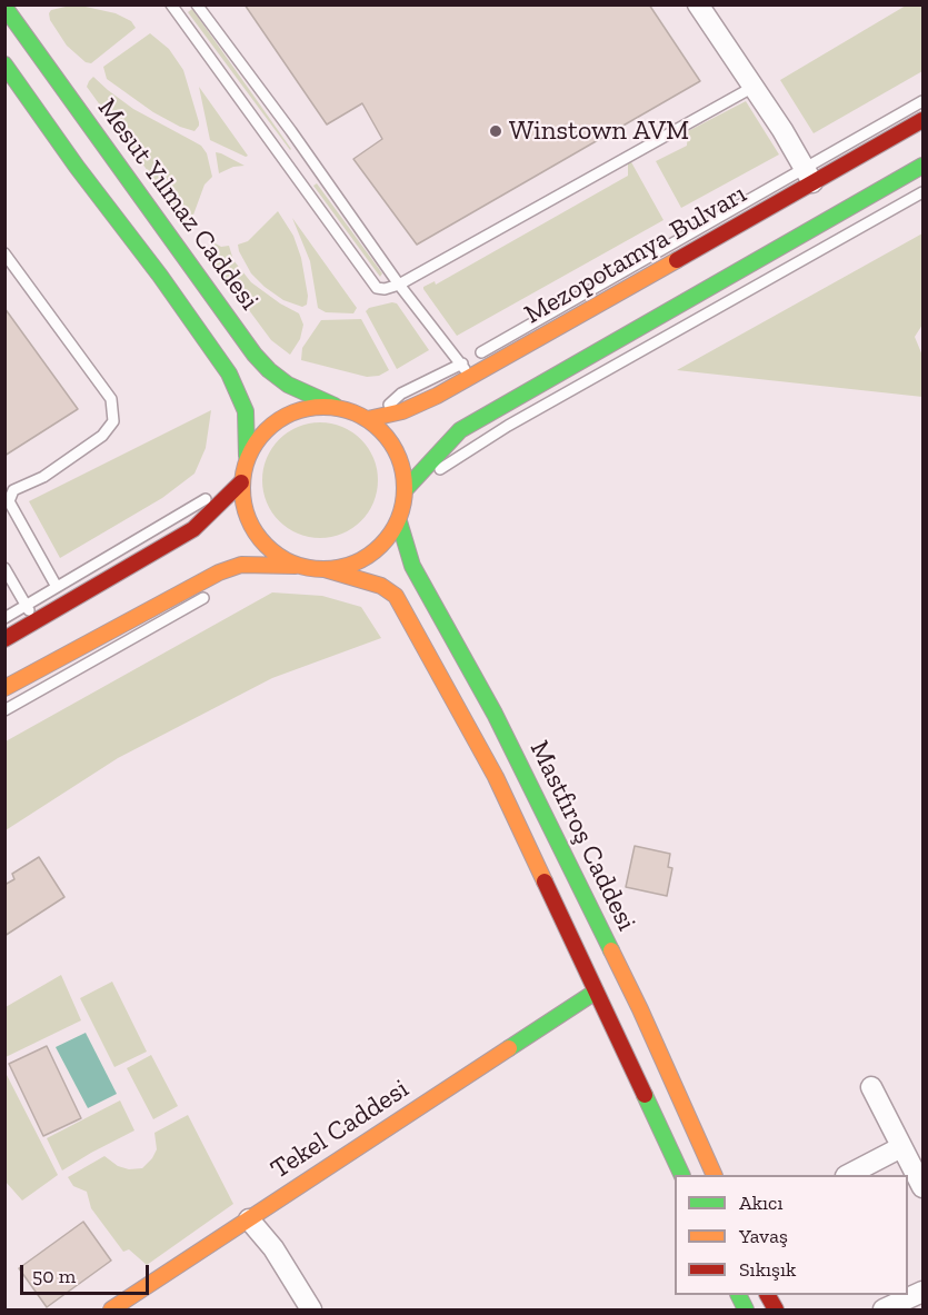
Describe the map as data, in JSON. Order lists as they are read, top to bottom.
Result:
{
  "streets": {
    "main road": [
      "Mesut Yılmaz Caddesi",
      "Mezopotamya Bulvarı",
      "Mastfıroş Caddesi",
      "Tekel Caddesi"
    ]
  },
  "crossings": [
    ["Mesut Yılmaz Caddesi", "Mezopotamya Bulvarı"],
    ["Mesut Yılmaz Caddesi", "Mastfıroş Caddesi"],
    ["Mezopotamya Bulvarı", "Mastfıroş Caddesi"],
    ["Mastfıroş Caddesi", "Tekel Caddesi"]
  ],
  "places": ["Winstown AVM"],
  "legend": ["Akıcı", "Yavaş", "Sıkışık"],
  "scale_bar": "50 m"
}
